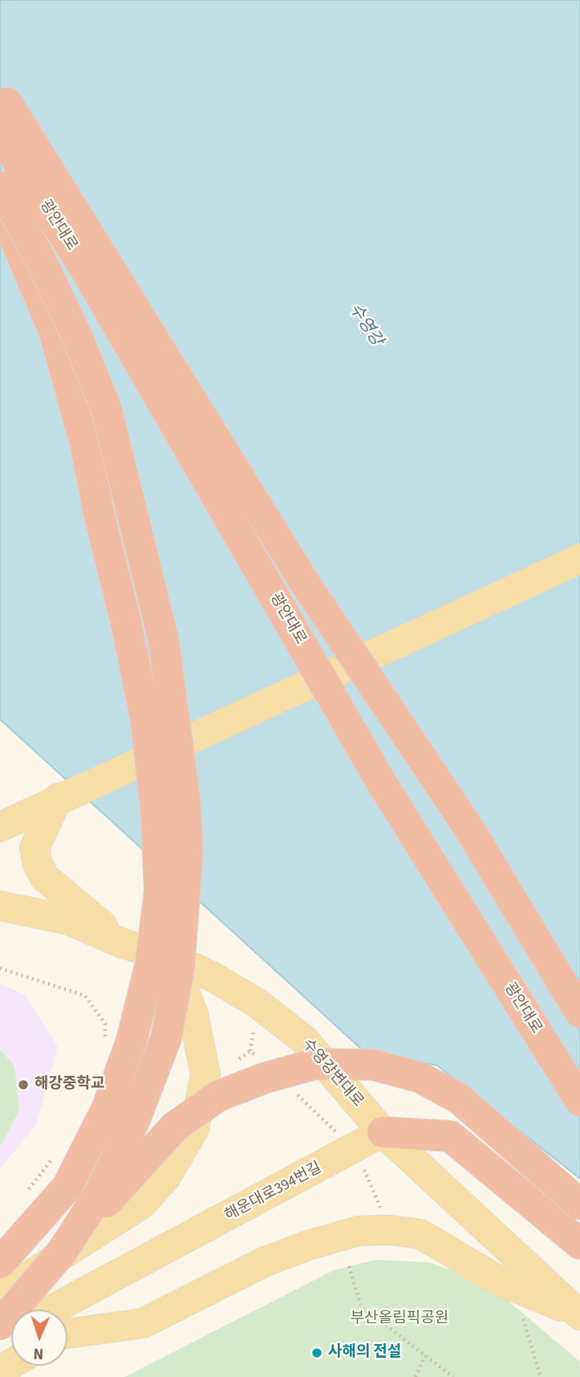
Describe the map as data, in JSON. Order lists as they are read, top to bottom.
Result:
{
  "streets": {
    "highway": ["광안대로"],
    "main road": ["수영강변대로", "해운대로394번길"]
  },
  "crossings": [
    ["수영강변대로", "해운대로394번길"]
  ],
  "water": ["수영강"],
  "parks": ["부산올림픽공원"],
  "places": ["해강중학교", "사해의 전설"],
  "north": "bottom"
}
